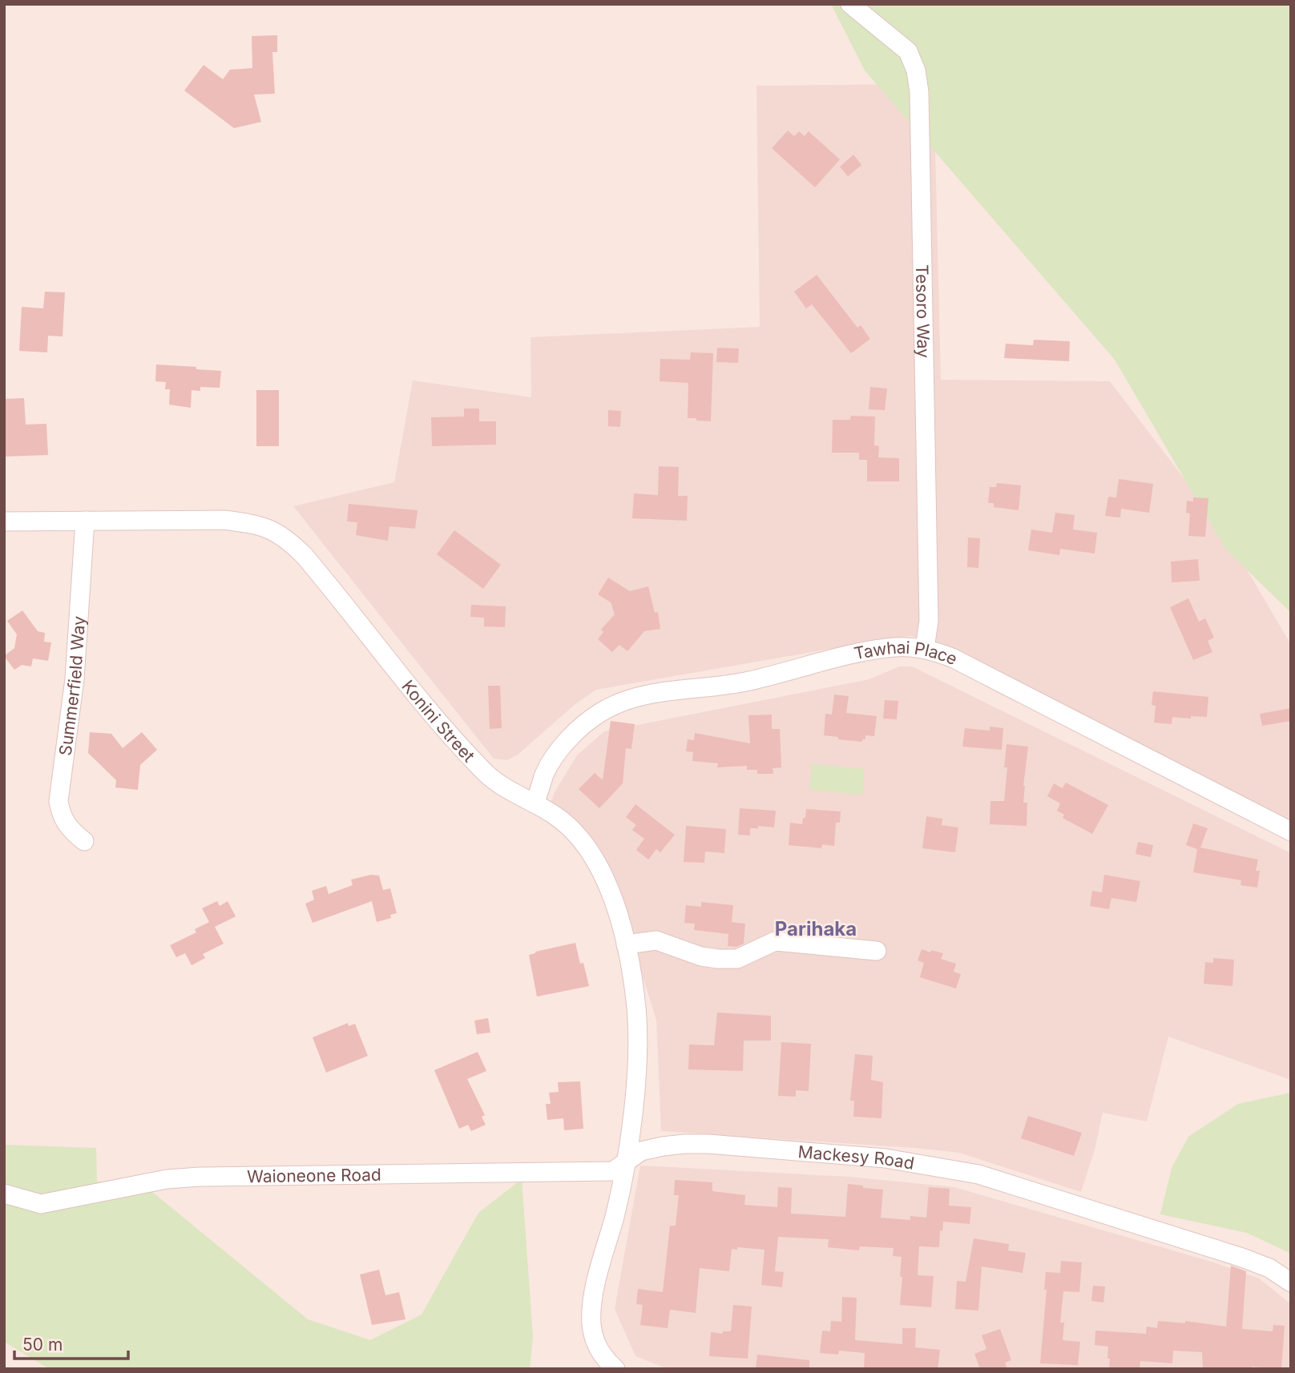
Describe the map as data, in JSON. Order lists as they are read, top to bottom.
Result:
{
  "streets": {
    "street": [
      "Tesoro Way",
      "Tawhai Place",
      "Summerfield Way",
      "Konini Street",
      "Mackesy Road",
      "Waioneone Road"
    ]
  },
  "crossings": [
    ["Tesoro Way", "Tawhai Place"],
    ["Tawhai Place", "Konini Street"],
    ["Summerfield Way", "Konini Street"],
    ["Konini Street", "Mackesy Road"],
    ["Konini Street", "Waioneone Road"],
    ["Mackesy Road", "Waioneone Road"]
  ],
  "districts": ["Parihaka"],
  "scale_bar": "50 m"
}
